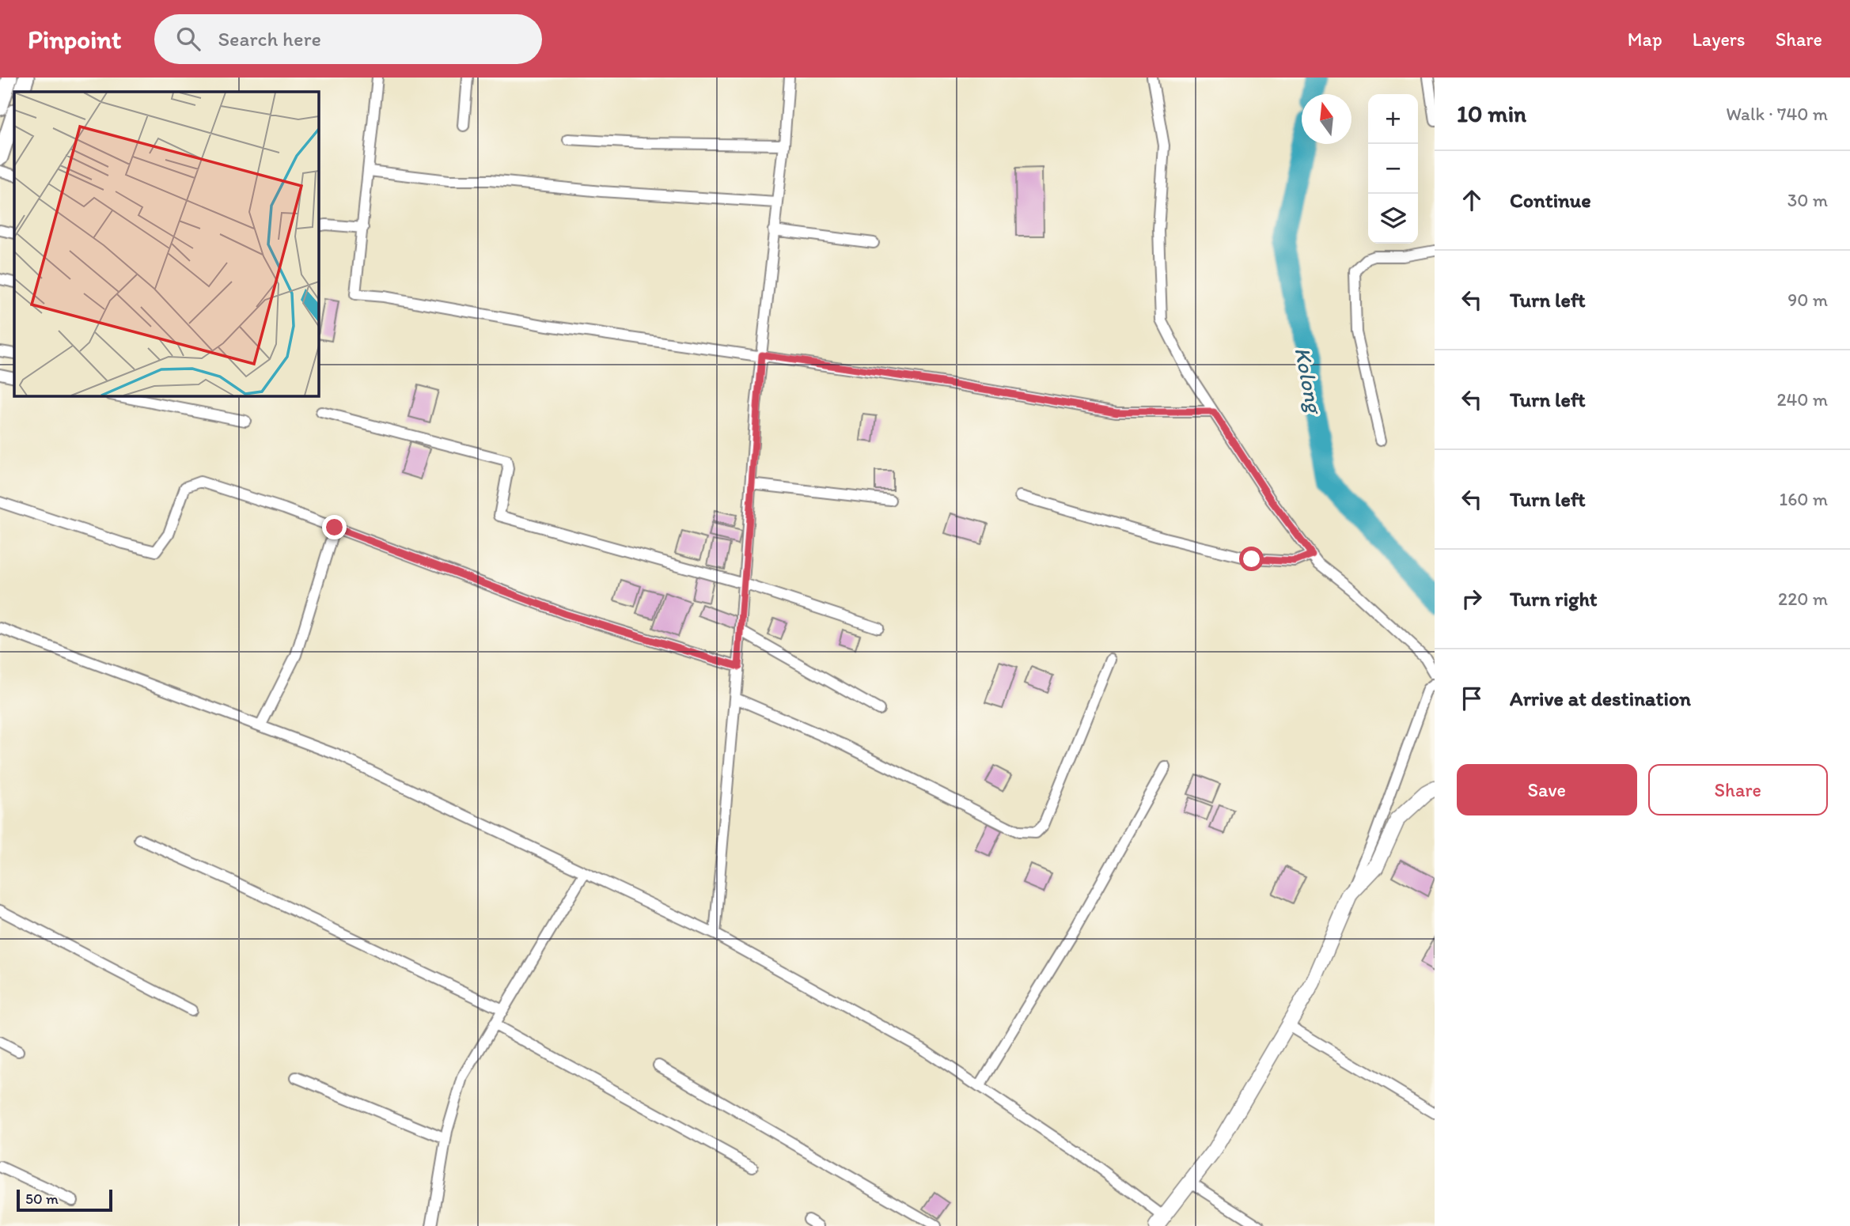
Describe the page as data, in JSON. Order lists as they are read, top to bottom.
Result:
{
  "water": ["Kolong"],
  "scale_bar": "50 m",
  "north": "top",
  "page": {
    "header": "Pinpoint",
    "search": "Search here",
    "nav": ["Map", "Layers", "Share"],
    "heading": ["10 min", "Walk · 740 m"],
    "map_buttons": ["+", "−"],
    "list": [
      ["Continue", "30 m"],
      ["Turn left", "90 m"],
      ["Turn left", "240 m"],
      ["Turn left", "160 m"],
      ["Turn right", "220 m"],
      "Arrive at destination"
    ],
    "buttons": ["Save", "Share"],
    "scale": "50 m"
  }
}
